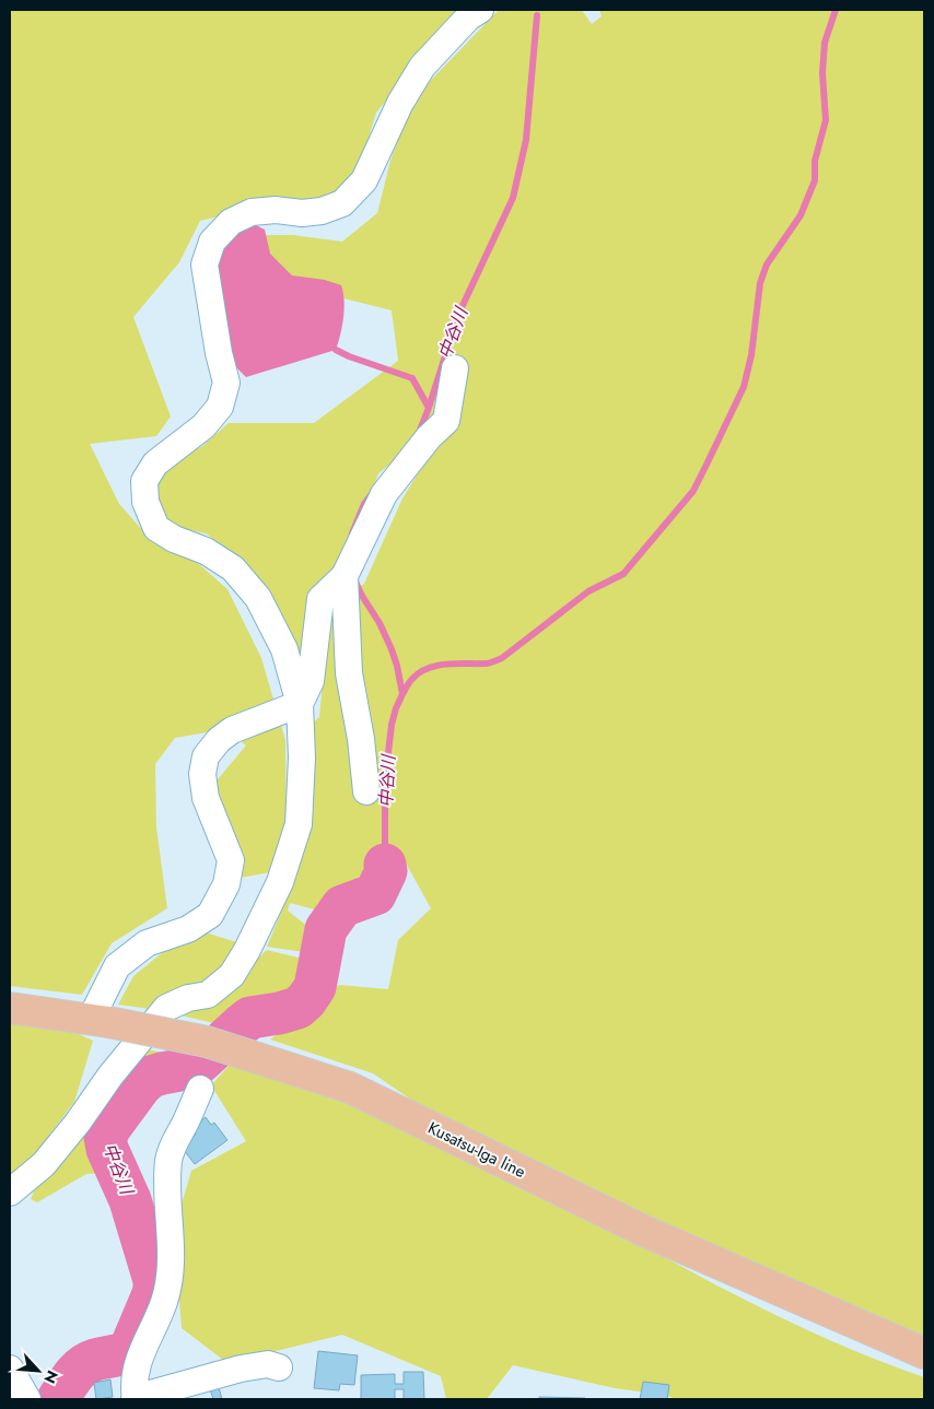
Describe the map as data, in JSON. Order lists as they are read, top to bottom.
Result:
{
  "streets": {
    "main road": ["Kusatsu-Iga line"]
  },
  "water": ["中谷川"],
  "north": "bottom right"
}
